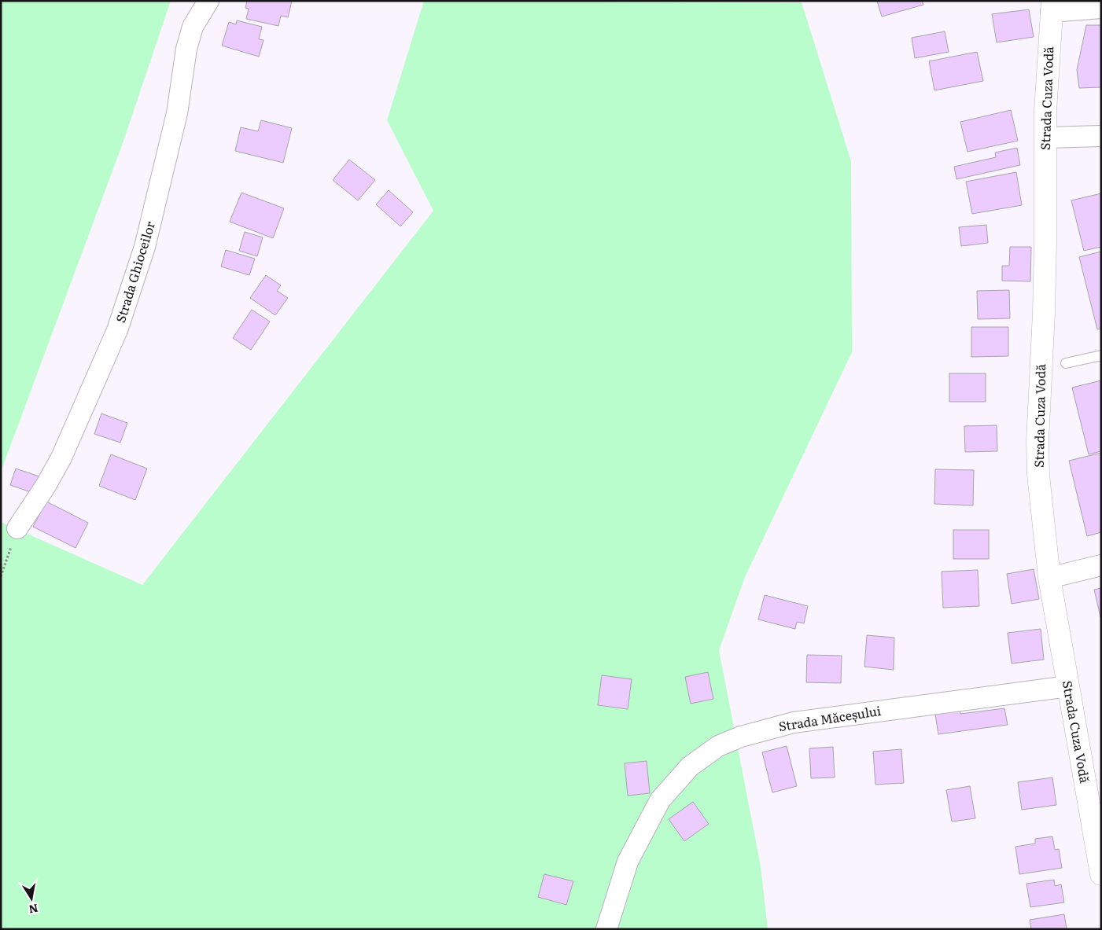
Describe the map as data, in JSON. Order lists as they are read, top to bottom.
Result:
{
  "streets": {
    "street": ["Strada Cuza Vodă", "Strada Ghioceilor", "Strada Măceșului"]
  },
  "crossings": [
    ["Strada Cuza Vodă", "Strada Măceșului"]
  ],
  "north": "bottom"
}
